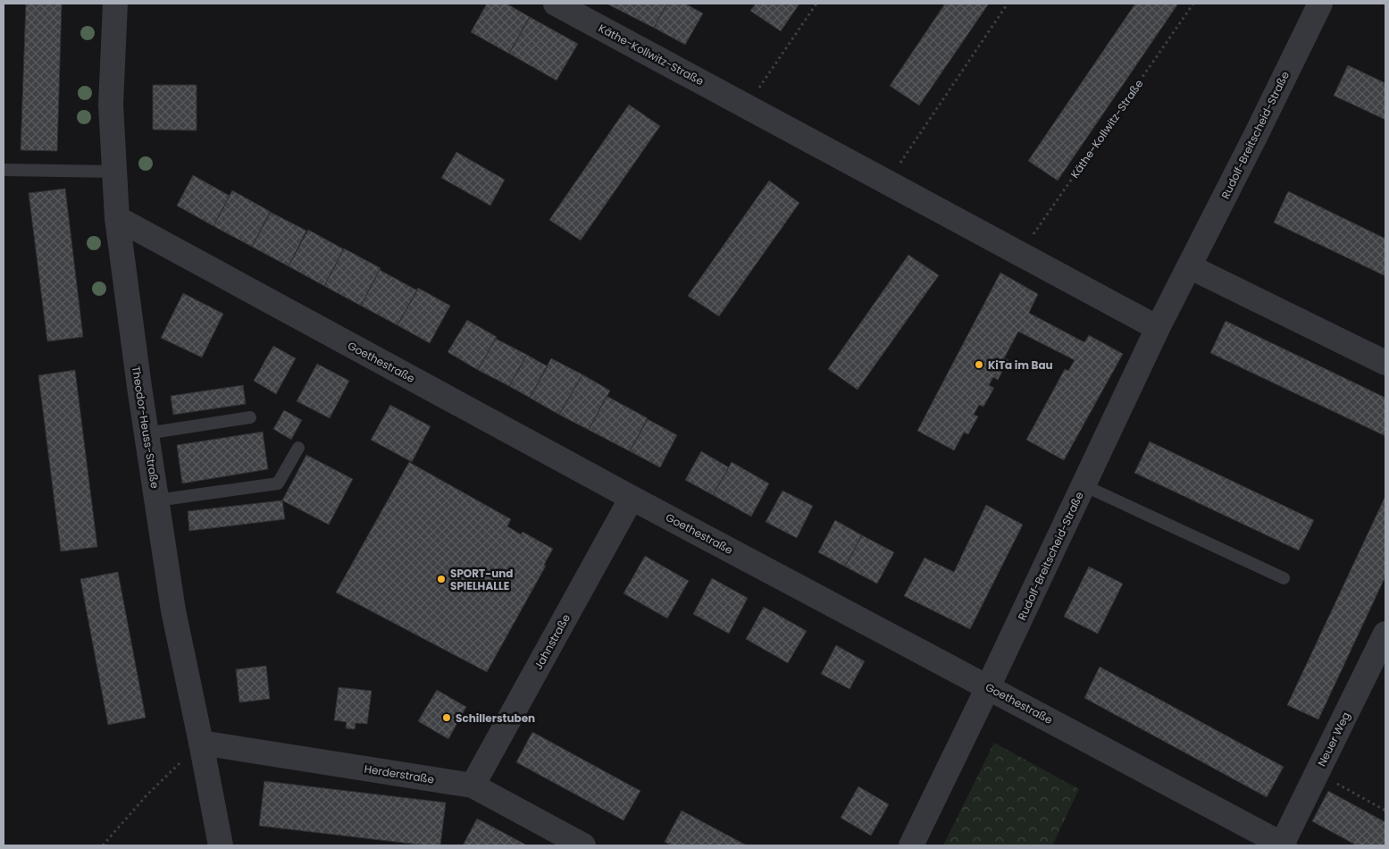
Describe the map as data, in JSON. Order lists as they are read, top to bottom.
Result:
{
  "streets": {
    "street": [
      "Käthe-Kollwitz-Straße",
      "Rudolf-Breitscheid-Straße",
      "Goethestraße",
      "Theodor-Heuss-Straße",
      "Jahnstraße",
      "Neuer Weg",
      "Herderstraße"
    ]
  },
  "crossings": [
    ["Käthe-Kollwitz-Straße", "Rudolf-Breitscheid-Straße"],
    ["Rudolf-Breitscheid-Straße", "Goethestraße"],
    ["Goethestraße", "Theodor-Heuss-Straße"],
    ["Goethestraße", "Jahnstraße"],
    ["Goethestraße", "Neuer Weg"],
    ["Theodor-Heuss-Straße", "Herderstraße"],
    ["Jahnstraße", "Herderstraße"]
  ],
  "places": ["KiTa im Bau", "SPORT-und SPIELHALLE", "Schillerstuben"]
}
